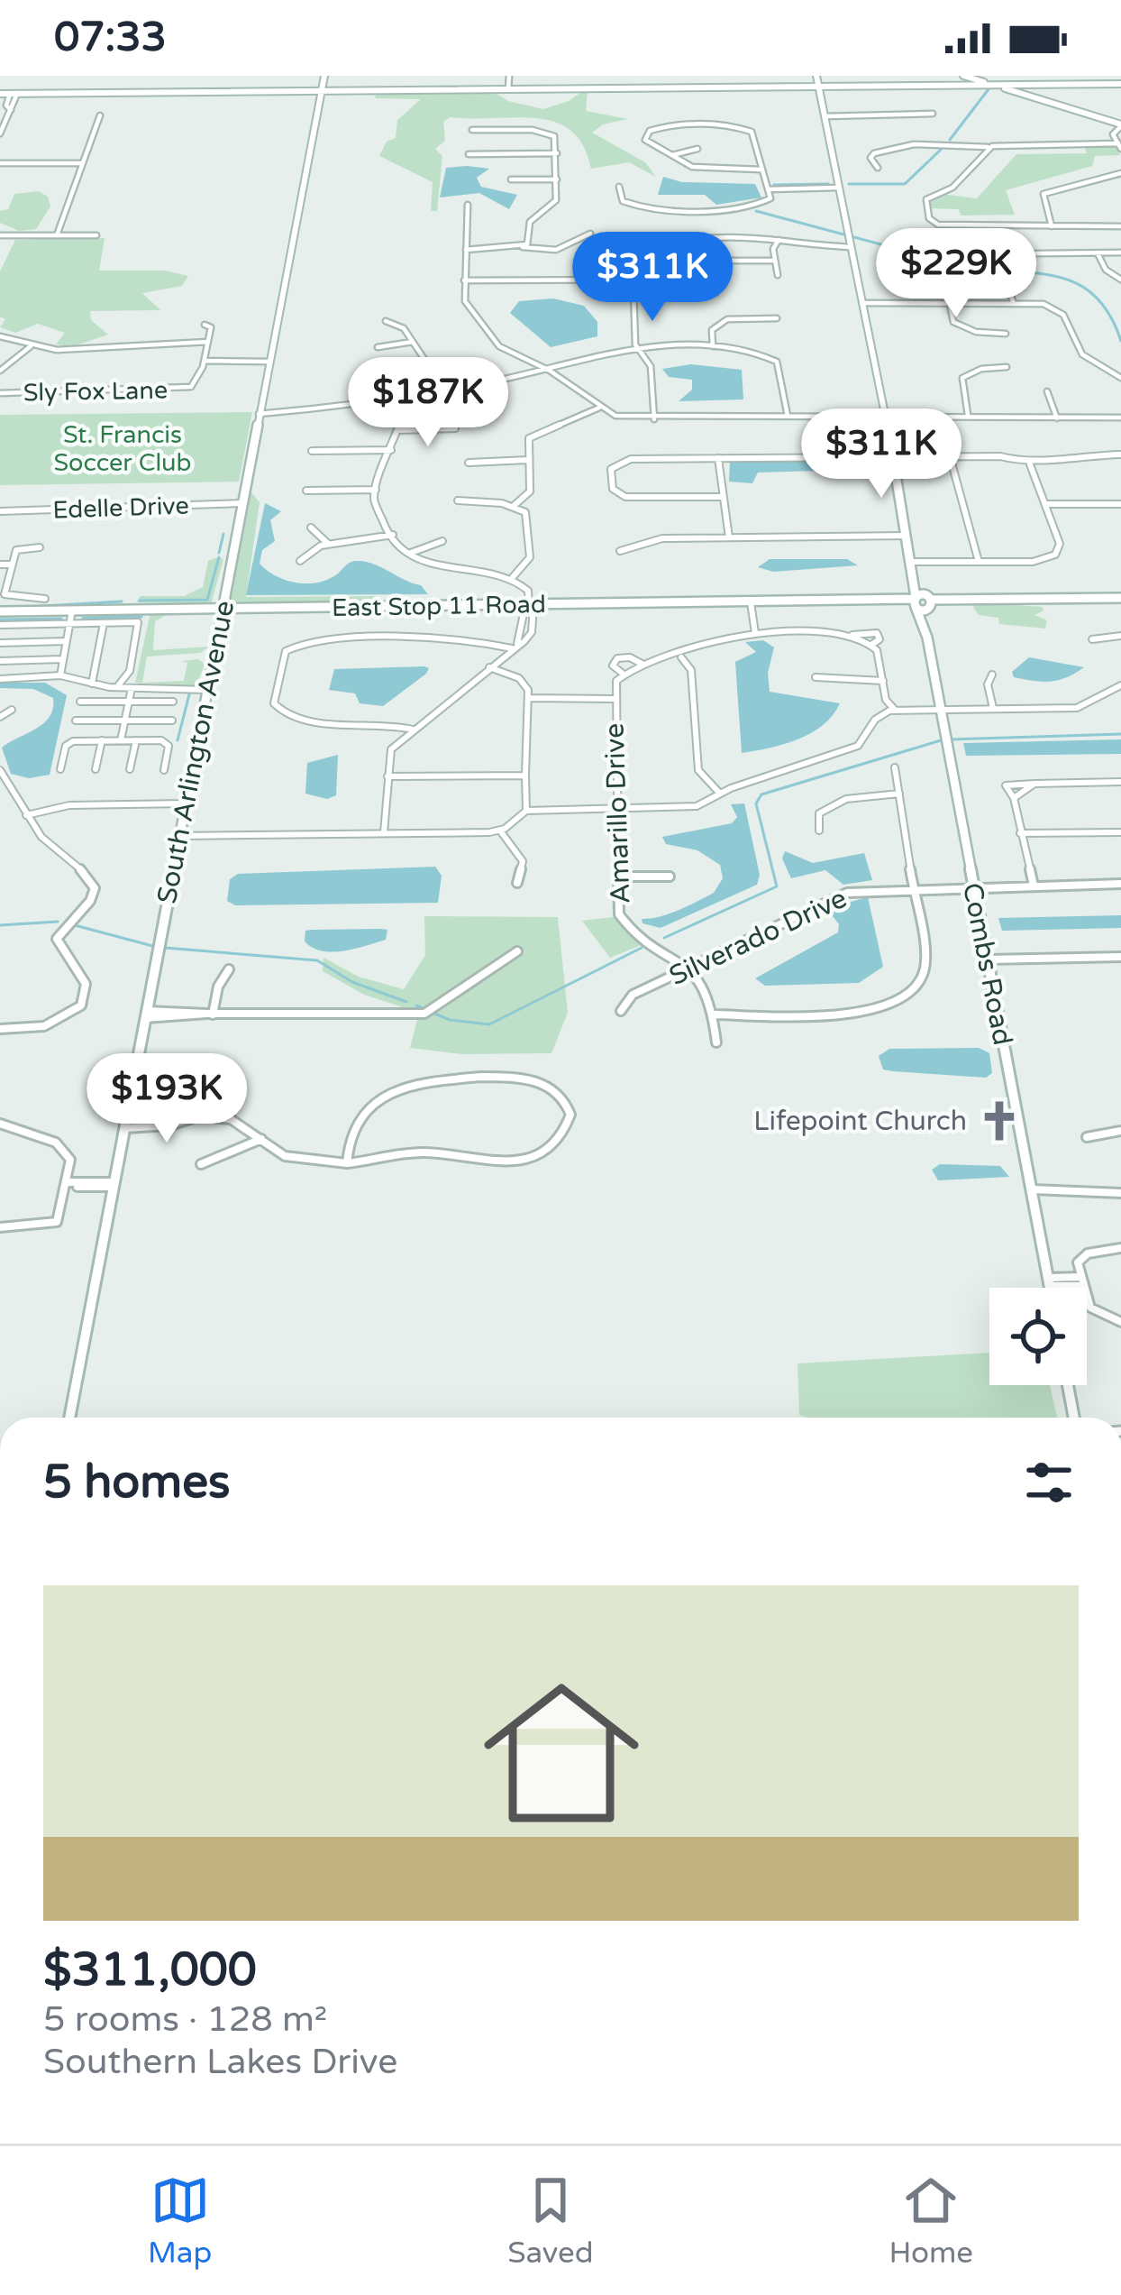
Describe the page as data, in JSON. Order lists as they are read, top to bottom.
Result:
{
  "streets": {
    "street": [
      "Sly Fox Lane",
      "Edelle Drive",
      "East Stop 11 Road",
      "South Arlington Avenue",
      "Amarillo Drive",
      "Silverado Drive",
      "Combs Road"
    ]
  },
  "crossings": [
    ["Edelle Drive", "South Arlington Avenue"],
    ["East Stop 11 Road", "South Arlington Avenue"],
    ["East Stop 11 Road", "Combs Road"],
    ["Amarillo Drive", "Silverado Drive"],
    ["Silverado Drive", "Combs Road"]
  ],
  "parks": ["St. Francis Soccer Club"],
  "places": {
    "church": ["Lifepoint Church"]
  },
  "page": {
    "status": "07:33",
    "price": [
      "$229K",
      "$311K",
      "$187K",
      "$311K",
      "$193K"
    ],
    "heading": "5 homes",
    "list": [
      {
        "name": "$311,000",
        "note": "5 rooms · 128 m² · Southern Lakes Drive"
      }
    ],
    "tabs": ["Map", "Saved", "Home"]
  }
}
